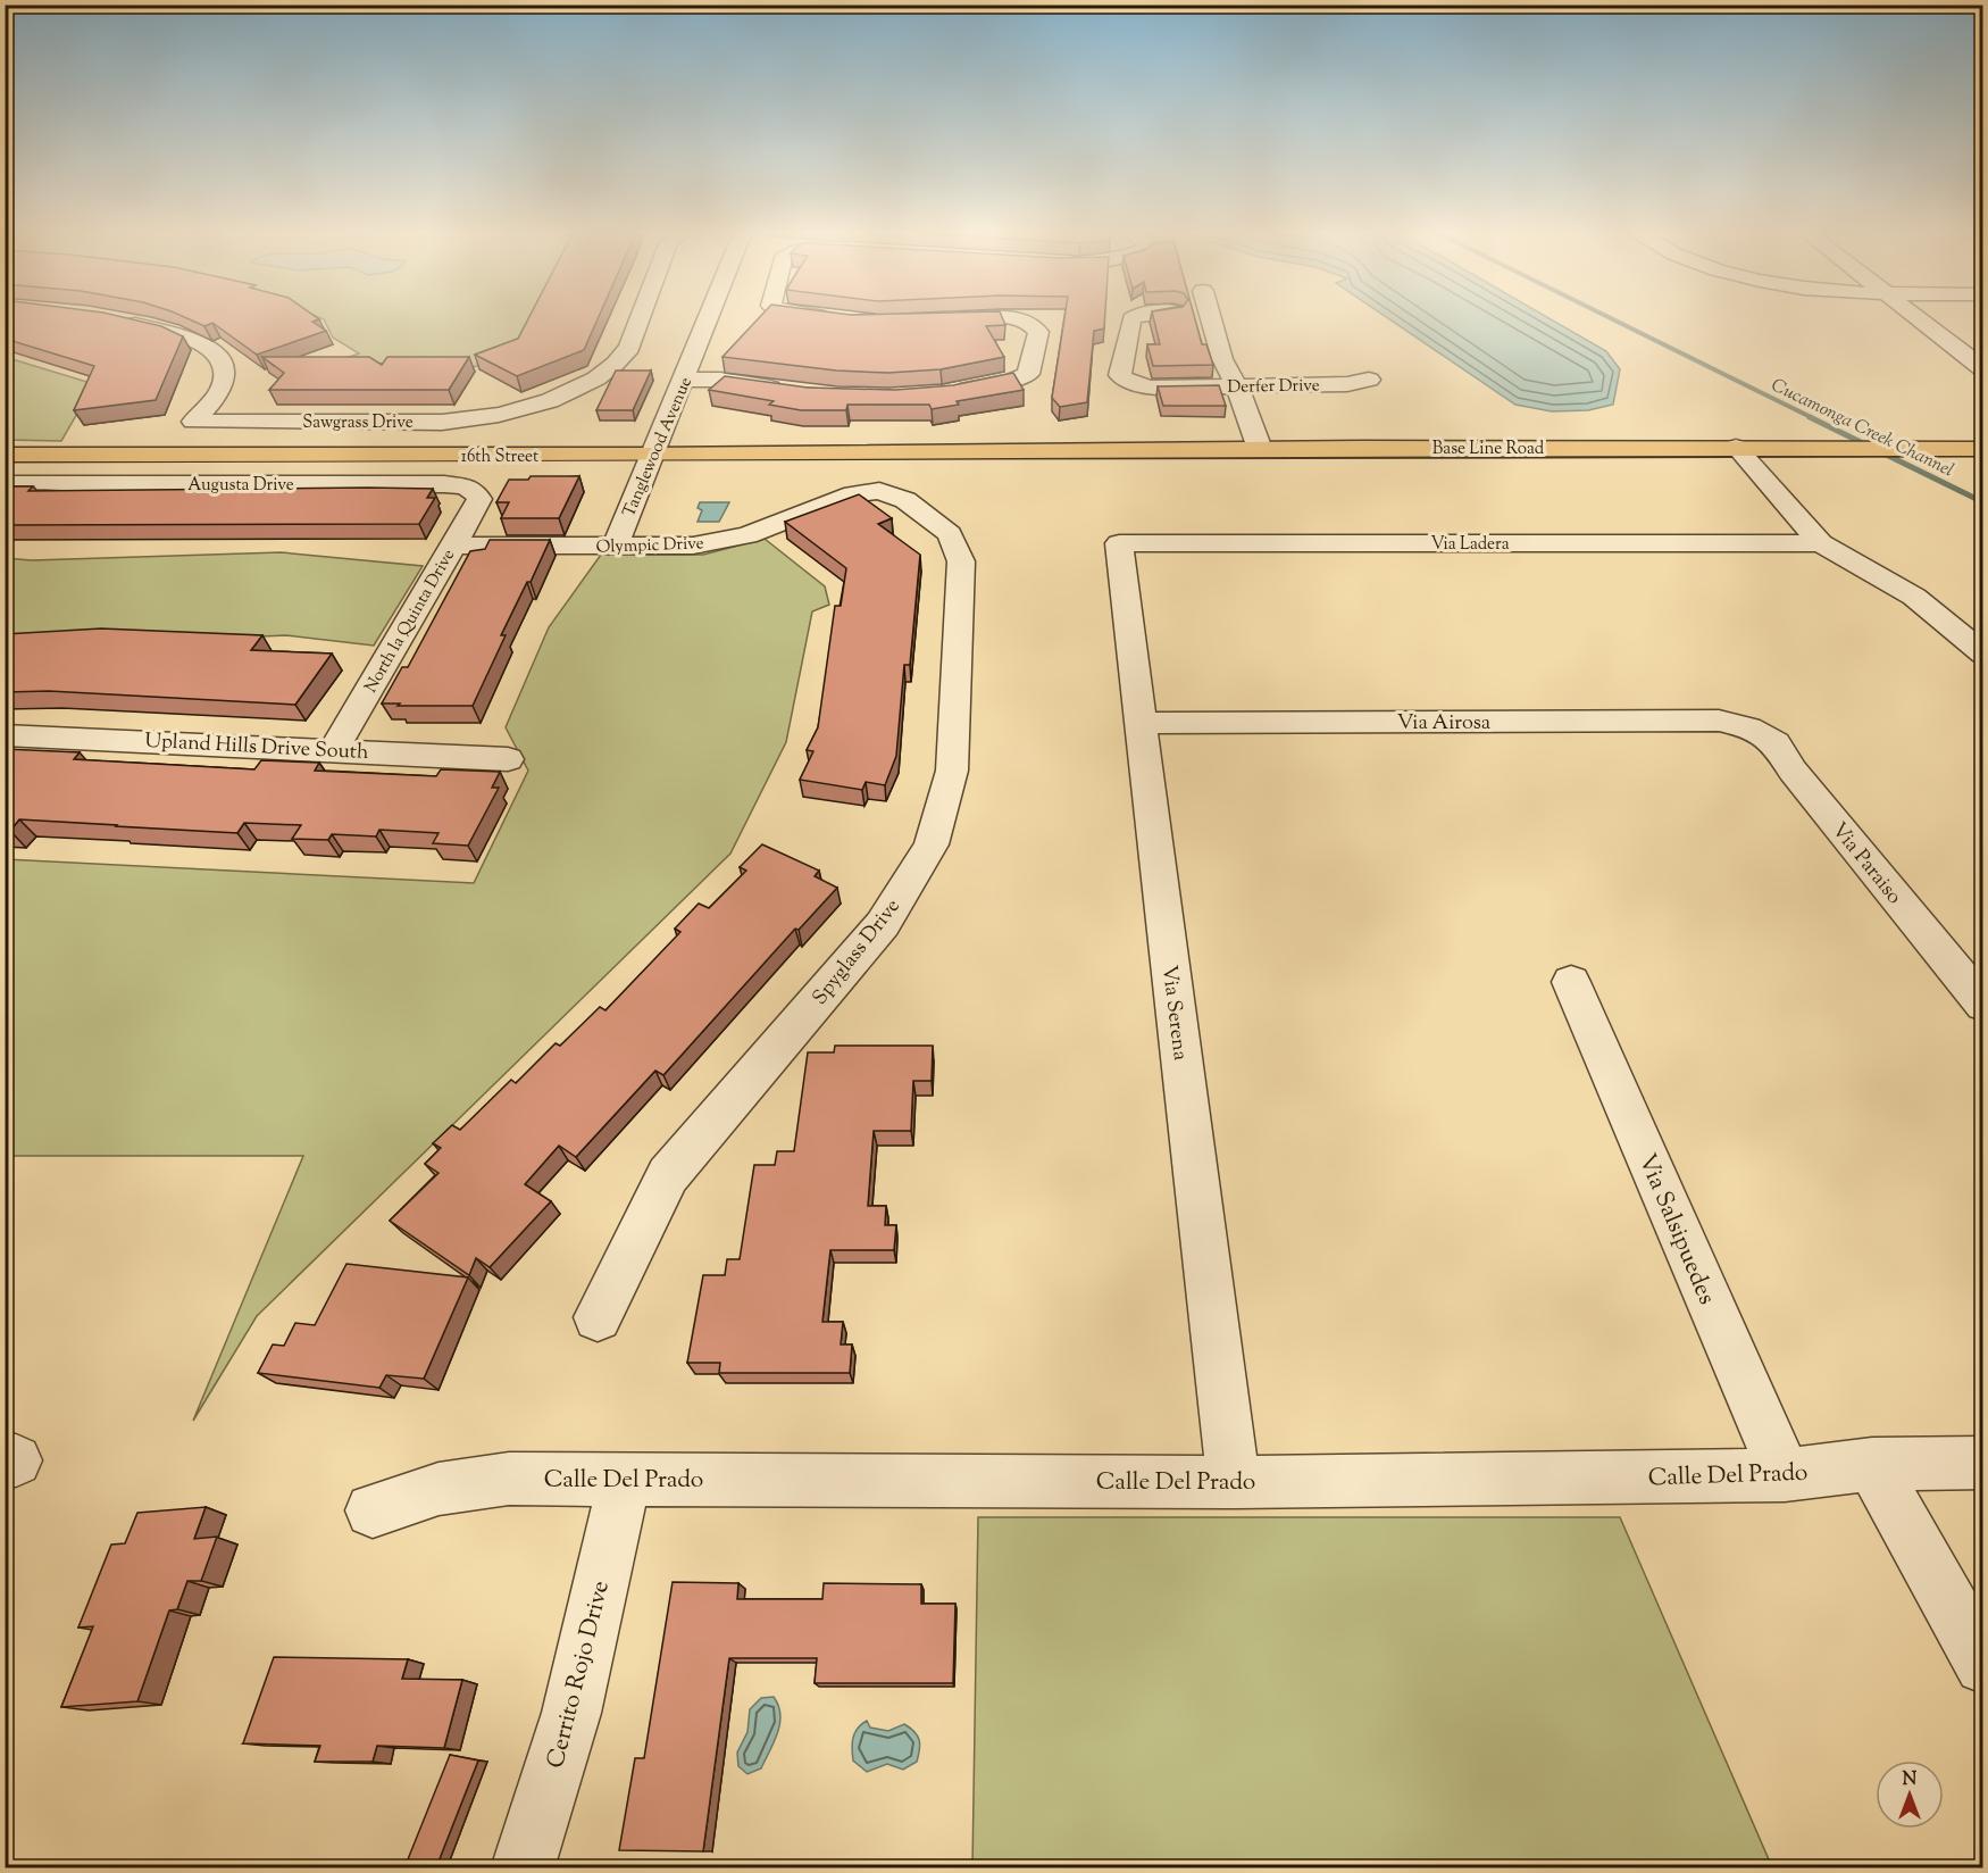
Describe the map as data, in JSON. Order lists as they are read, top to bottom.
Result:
{
  "streets": {
    "main road": ["Base Line Road", "16th Street"],
    "street": [
      "Derfer Drive",
      "Sawgrass Drive",
      "Tanglewood Avenue",
      "Augusta Drive",
      "Via Ladera",
      "Olympic Drive",
      "North la Quinta Drive",
      "Via Airosa",
      "Upland Hills Drive South",
      "Via Paraiso",
      "Spyglass Drive",
      "Via Serena",
      "Via Salsipuedes",
      "Calle Del Prado",
      "Cerrito Rojo Drive"
    ]
  },
  "crossings": [
    ["Tanglewood Avenue", "16th Street"],
    ["Tanglewood Avenue", "Olympic Drive"],
    ["Base Line Road", "16th Street"],
    ["Augusta Drive", "North la Quinta Drive"],
    ["Via Ladera", "Via Serena"],
    ["Olympic Drive", "North la Quinta Drive"],
    ["Olympic Drive", "Spyglass Drive"],
    ["North la Quinta Drive", "Upland Hills Drive South"],
    ["Via Airosa", "Via Paraiso"],
    ["Via Airosa", "Via Serena"],
    ["Via Serena", "Calle Del Prado"],
    ["Via Salsipuedes", "Calle Del Prado"],
    ["Calle Del Prado", "Cerrito Rojo Drive"]
  ],
  "water": ["Cucamonga Creek Channel"],
  "north": "top"
}
